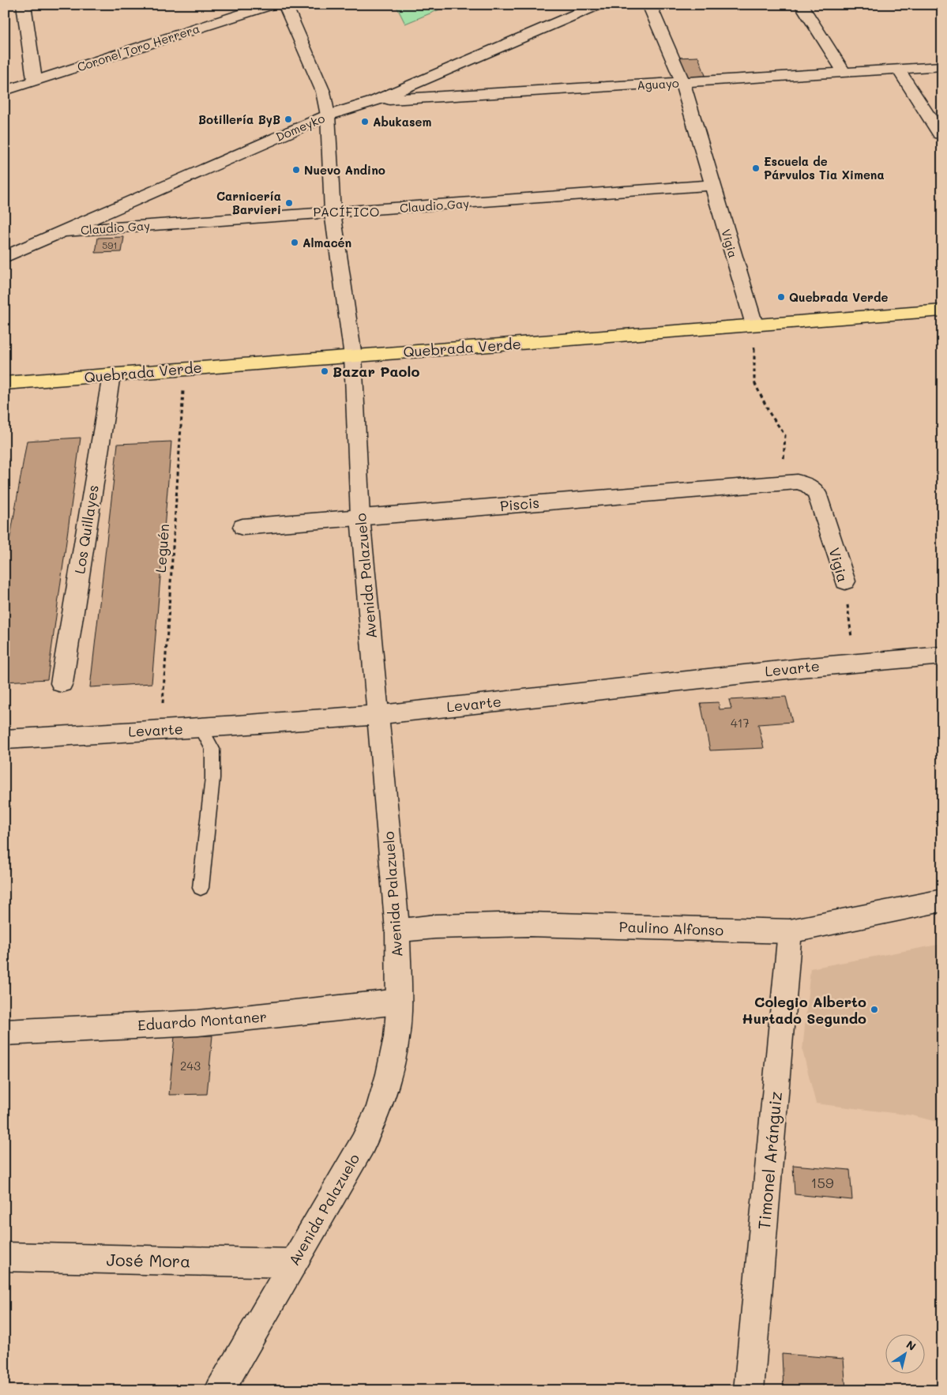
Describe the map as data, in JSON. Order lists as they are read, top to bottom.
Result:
{
  "streets": {
    "main road": ["Quebrada Verde"],
    "street": [
      "Coronel Toro Herrera",
      "Aguayo",
      "Domeyko",
      "Claudio Gay",
      "Vigia",
      "Piscis",
      "Los Quillayes",
      "Avenida Palazuelo",
      "Levarte",
      "Paulino Alfonso",
      "Eduardo Montaner",
      "Timonel Aránguiz",
      "José Mora"
    ],
    "path": ["Leguén"]
  },
  "crossings": [
    ["Aguayo", "Domeyko"],
    ["Aguayo", "Vigia"],
    ["Domeyko", "Claudio Gay"],
    ["Domeyko", "Avenida Palazuelo"],
    ["Claudio Gay", "Vigia"],
    ["Claudio Gay", "Avenida Palazuelo"],
    ["Vigia", "Quebrada Verde"],
    ["Vigia", "Piscis"],
    ["Vigia", "Levarte"],
    ["Quebrada Verde", "Los Quillayes"],
    ["Quebrada Verde", "Leguén"],
    ["Quebrada Verde", "Avenida Palazuelo"],
    ["Piscis", "Avenida Palazuelo"],
    ["Leguén", "Levarte"],
    ["Avenida Palazuelo", "Levarte"],
    ["Avenida Palazuelo", "Paulino Alfonso"],
    ["Avenida Palazuelo", "Eduardo Montaner"],
    ["Avenida Palazuelo", "José Mora"],
    ["Paulino Alfonso", "Timonel Aránguiz"]
  ],
  "districts": ["PACÍFICO"],
  "places": [
    "Botillería ByB",
    "Abukasem",
    "Escuela de Párvulos Tia Ximena",
    "Nuevo Andino",
    "Carnicería Barvieri",
    "Almacén",
    "Quebrada Verde",
    "Bazar Paolo",
    "Colegio Alberto Hurtado Segundo"
  ],
  "house_numbers": [
    "591",
    "417",
    "243",
    "159"
  ],
  "north": "top right"
}
